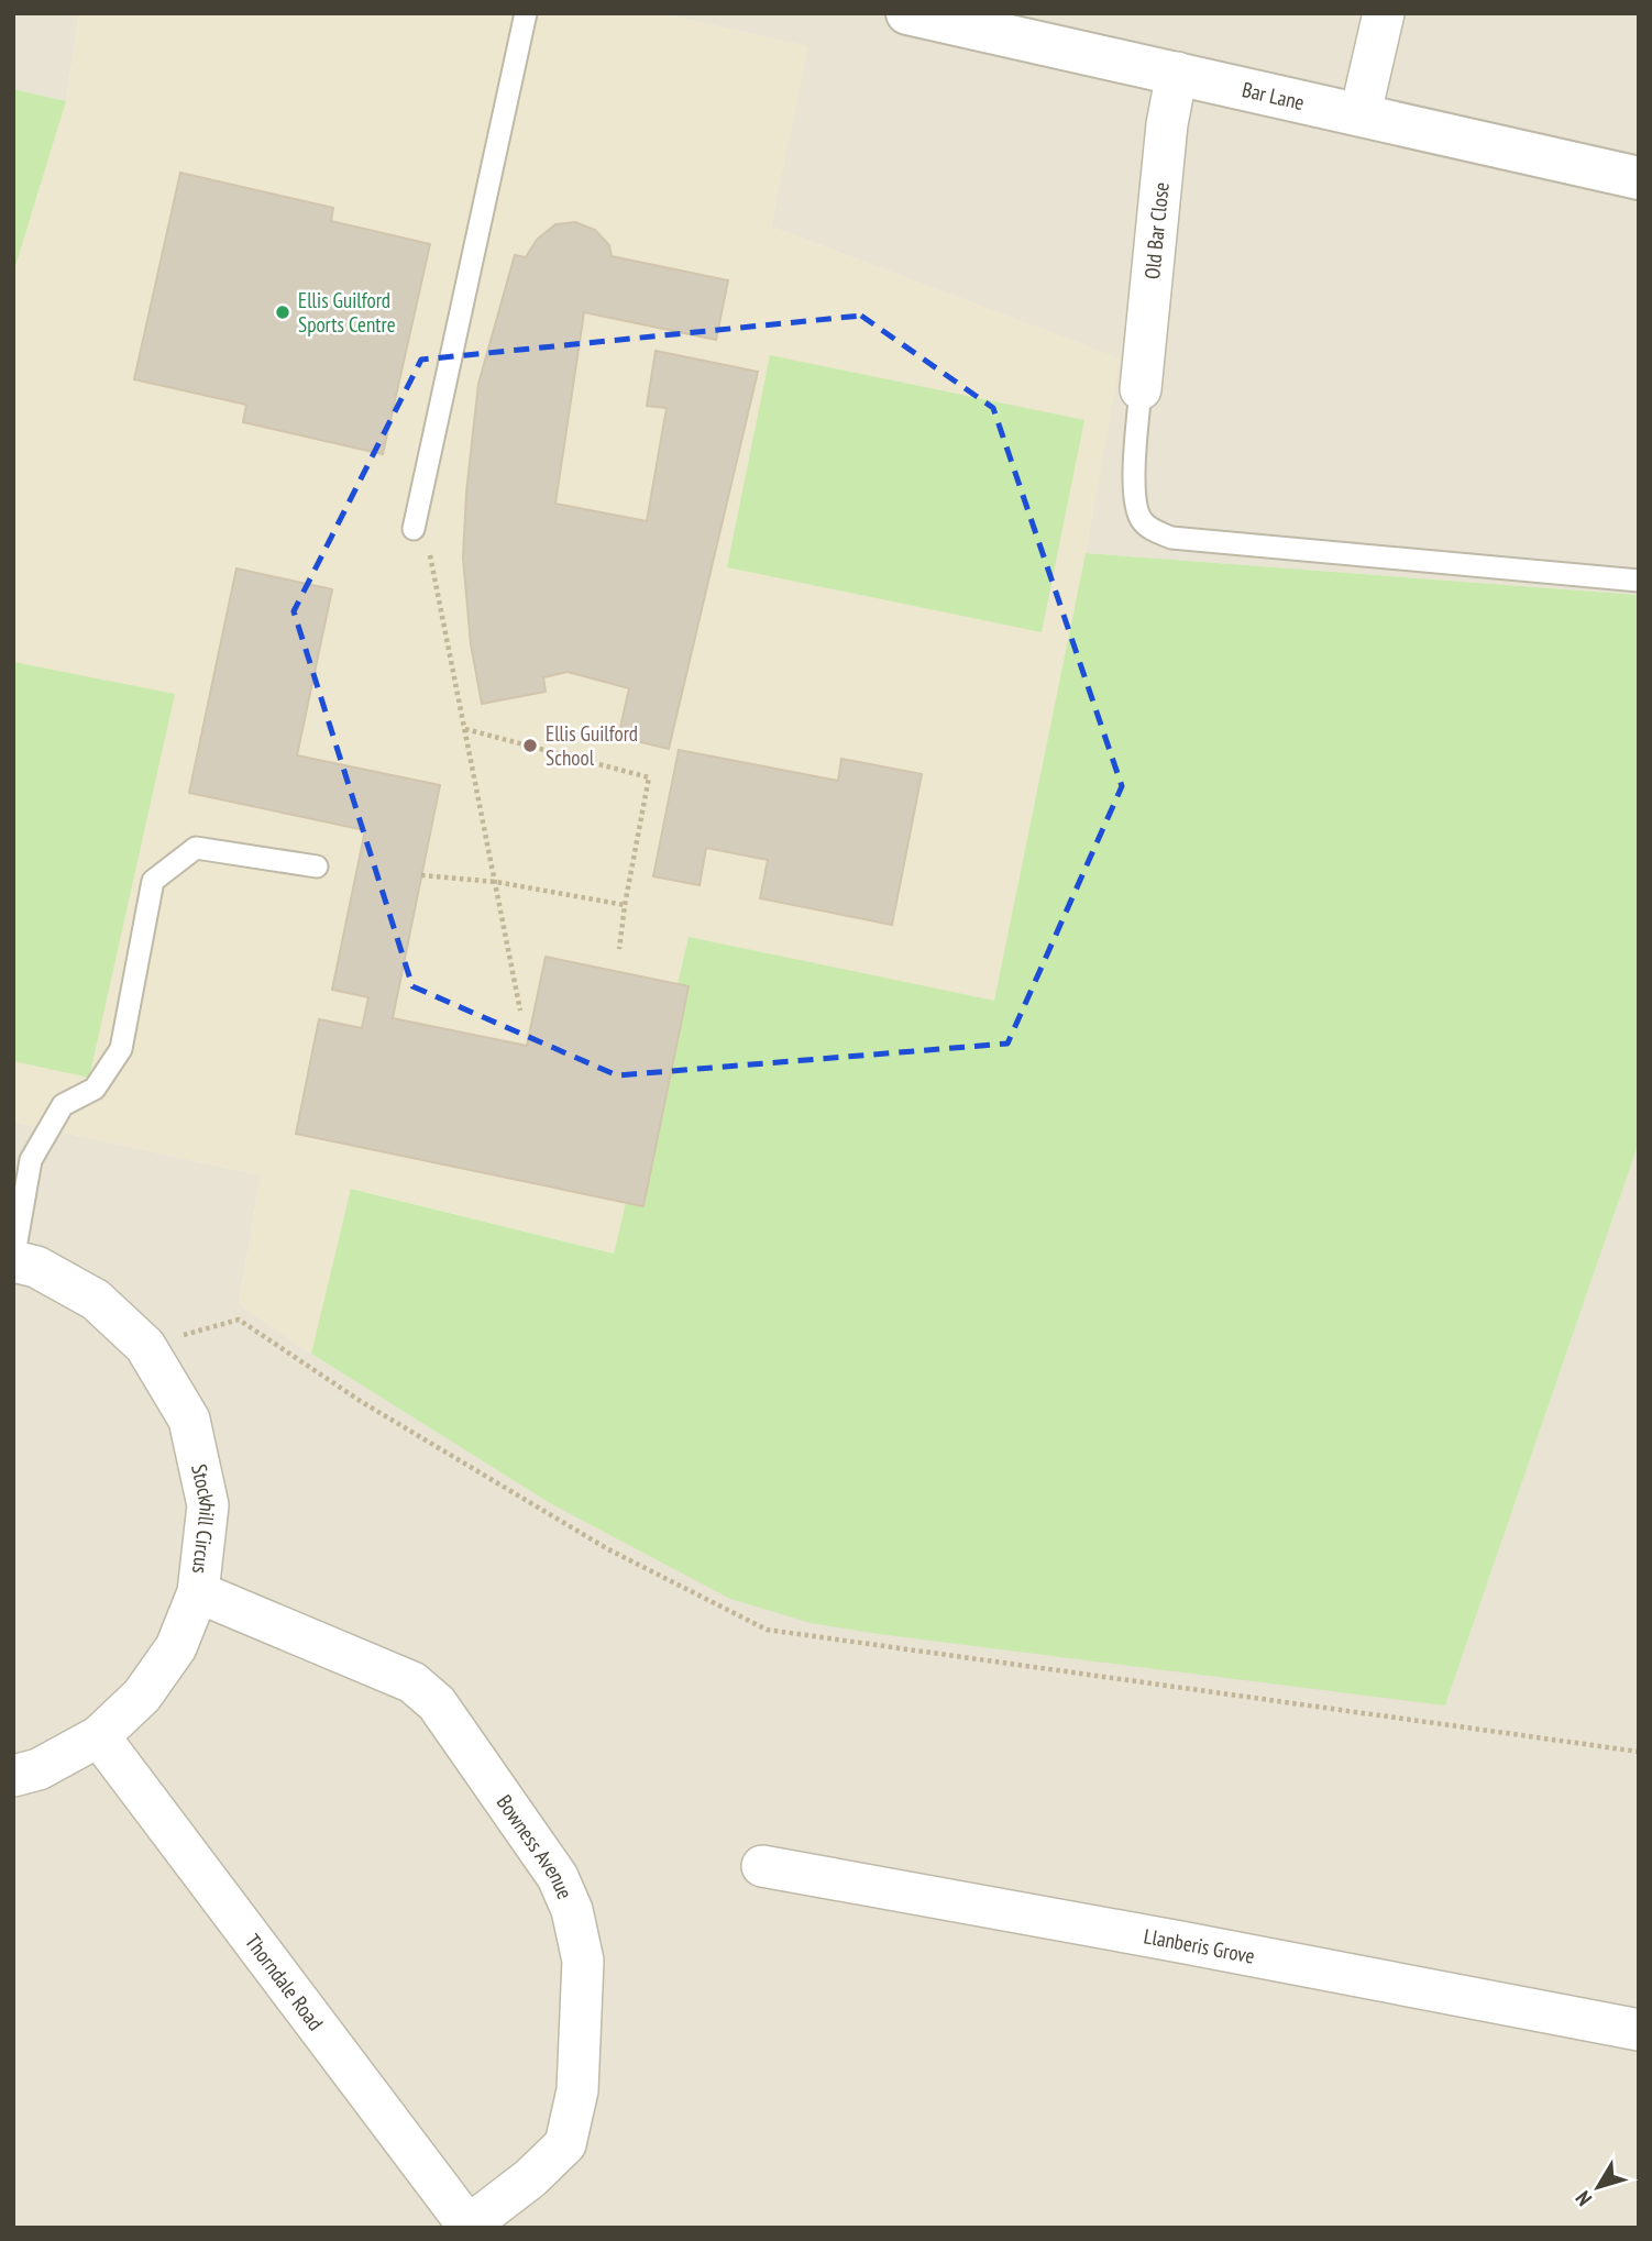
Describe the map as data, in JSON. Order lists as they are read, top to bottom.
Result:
{
  "streets": {
    "street": [
      "Bar Lane",
      "Old Bar Close",
      "Stockhill Circus",
      "Bowness Avenue",
      "Llanberis Grove",
      "Thorndale Road"
    ]
  },
  "crossings": [
    ["Bar Lane", "Old Bar Close"],
    ["Stockhill Circus", "Bowness Avenue"],
    ["Stockhill Circus", "Thorndale Road"],
    ["Bowness Avenue", "Thorndale Road"]
  ],
  "places": ["Ellis Guilford Sports Centre", "Ellis Guilford School"],
  "north": "bottom left"
}
